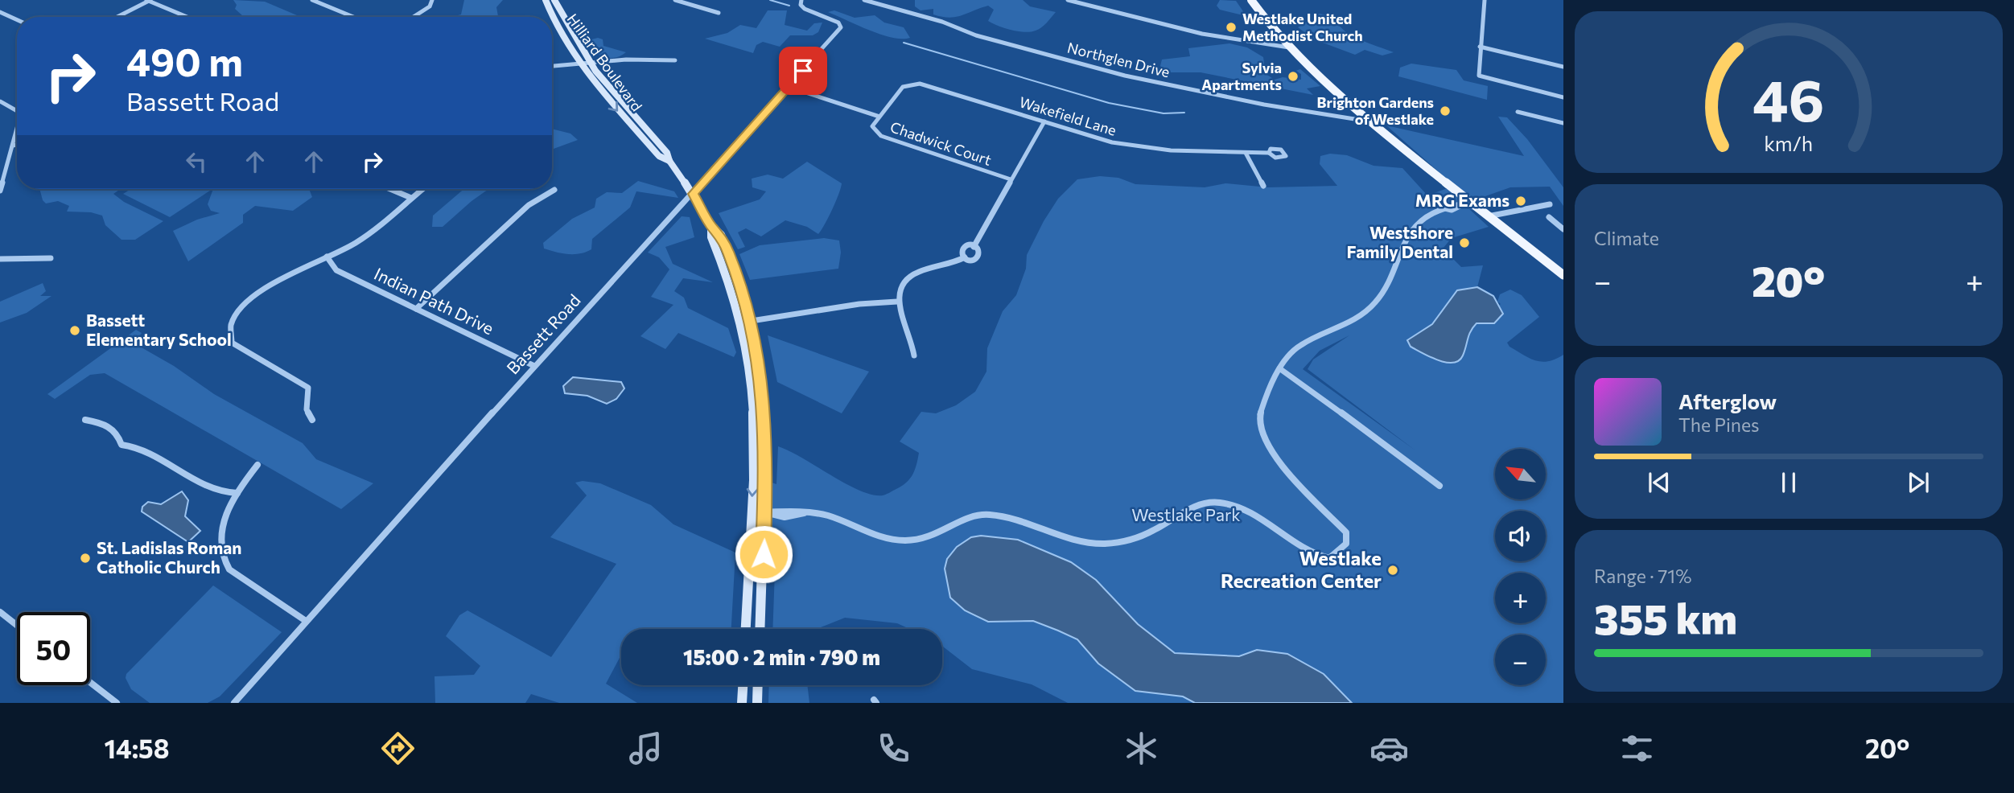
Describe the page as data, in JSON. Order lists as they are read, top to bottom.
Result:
{
  "streets": {
    "main road": ["Hilliard Boulevard"],
    "street": [
      "Northglen Drive",
      "Wakefield Lane",
      "Chadwick Court",
      "Indian Path Drive",
      "Bassett Road"
    ]
  },
  "crossings": [
    ["Hilliard Boulevard", "Bassett Road"],
    ["Wakefield Lane", "Chadwick Court"],
    ["Chadwick Court", "Bassett Road"],
    ["Indian Path Drive", "Bassett Road"]
  ],
  "parks": ["Westlake Park"],
  "places": [
    "Westlake United Methodist Church",
    "Sylvia Apartments",
    "Brighton Gardens of Westlake",
    "MRG Exams",
    "Westshore Family Dental",
    "Bassett Elementary School",
    "St. Ladislas Roman Catholic Church",
    "Westlake Recreation Center"
  ],
  "north": "top left",
  "page": {
    "turn": ["490 m", "Bassett Road"],
    "tile": [
      "Climate",
      ["Range · 71%", "355 km"]
    ],
    "heat": ["−", "20°", "+"],
    "song": ["Afterglow", "The Pines"],
    "map_buttons": ["+", "−"],
    "limit": "50",
    "trip": "15:00 · 2 min · 790 m",
    "tabs": ["14:58", "20°"],
    "gauge": ["46", "km/h"]
  }
}
